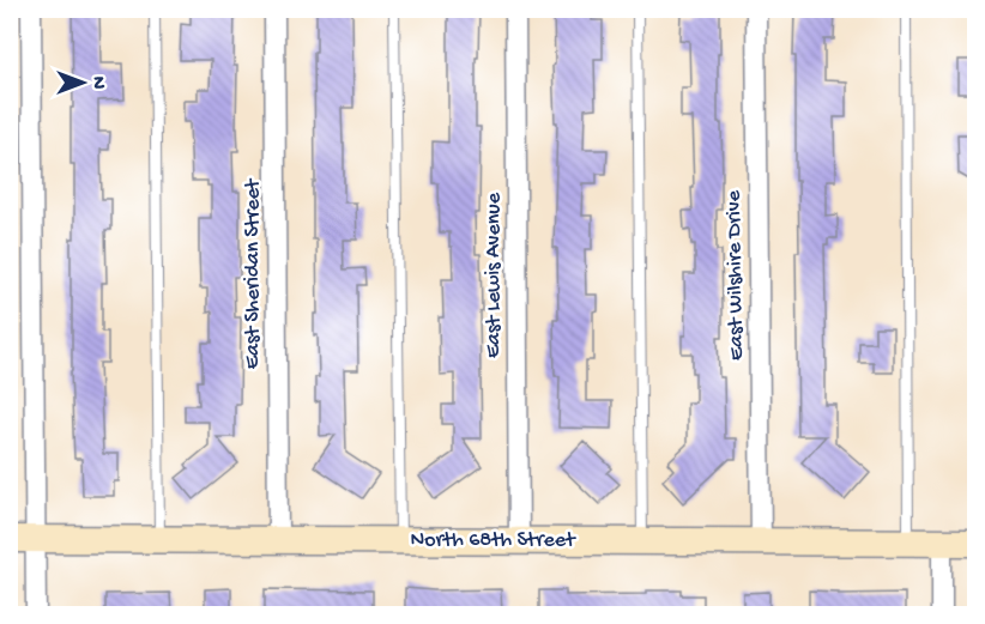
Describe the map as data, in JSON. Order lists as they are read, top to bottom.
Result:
{
  "streets": {
    "street": [
      "East Sheridan Street",
      "East Lewis Avenue",
      "East Wilshire Drive",
      "North 68th Street"
    ]
  },
  "crossings": [
    ["East Sheridan Street", "North 68th Street"],
    ["East Lewis Avenue", "North 68th Street"],
    ["East Wilshire Drive", "North 68th Street"]
  ],
  "north": "right"
}
